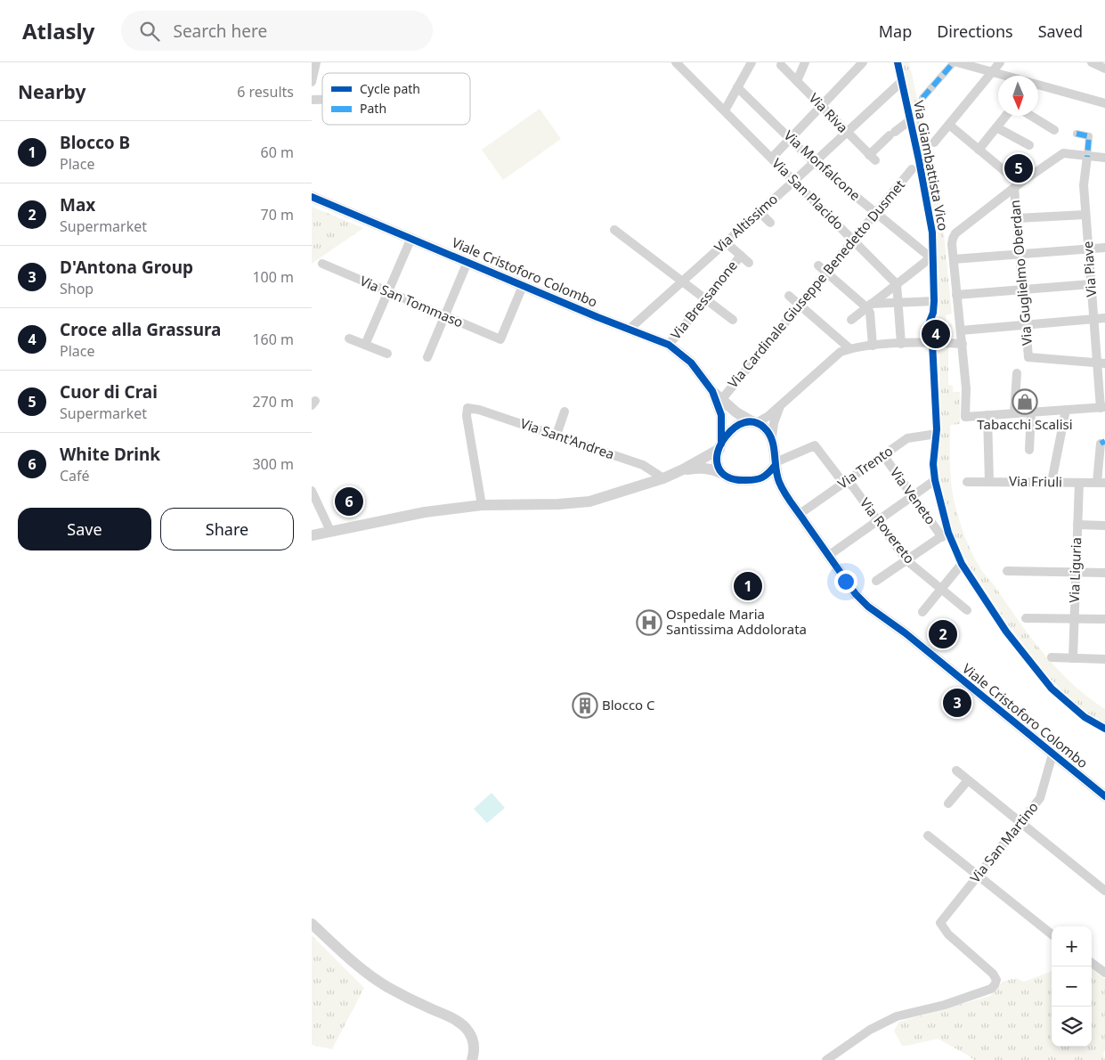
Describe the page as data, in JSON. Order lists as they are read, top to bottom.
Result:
{
  "streets": {
    "street": [
      "Via Riva",
      "Via Monfalcone",
      "Via Giambattista Vico",
      "Via San Placido",
      "Via Altissimo",
      "Via Piave",
      "Viale Cristoforo Colombo",
      "Via Guglielmo Oberdan",
      "Via Cardinale Giuseppe Benedetto Dusmet",
      "Via Bressanone",
      "Via San Tommaso",
      "Via Sant'Andrea",
      "Via Trento",
      "Via Friuli",
      "Via Veneto",
      "Via Rovereto",
      "Via Liguria",
      "Via San Martino"
    ]
  },
  "crossings": [
    ["Via Riva", "Via Giambattista Vico"],
    ["Via Riva", "Via Altissimo"],
    ["Via Monfalcone", "Via Giambattista Vico"],
    ["Via Monfalcone", "Via Altissimo"],
    ["Via Monfalcone", "Via Cardinale Giuseppe Benedetto Dusmet"],
    ["Via Giambattista Vico", "Via Altissimo"],
    ["Via San Placido", "Via Altissimo"],
    ["Via San Placido", "Via Cardinale Giuseppe Benedetto Dusmet"],
    ["Via Altissimo", "Viale Cristoforo Colombo"],
    ["Via Piave", "Via Guglielmo Oberdan"],
    ["Viale Cristoforo Colombo", "Via Bressanone"],
    ["Viale Cristoforo Colombo", "Via San Tommaso"],
    ["Viale Cristoforo Colombo", "Via Trento"],
    ["Viale Cristoforo Colombo", "Via San Martino"],
    ["Via Trento", "Via Veneto"],
    ["Via Trento", "Via Rovereto"],
    ["Via Friuli", "Via Liguria"]
  ],
  "places": {
    "shop": ["Tabacchi Scalisi"],
    "hospital": ["Ospedale Maria Santissima Addolorata"],
    "building": ["Blocco C"]
  },
  "legend": ["Cycle path", "Path"],
  "north": "bottom",
  "page": {
    "header": "Atlasly",
    "search": "Search here",
    "nav": ["Map", "Directions", "Saved"],
    "heading": ["Nearby", "6 results"],
    "list": [
      {
        "mark": "1",
        "name": "Blocco B",
        "note": "Place",
        "value": "60 m"
      },
      {
        "mark": "2",
        "name": "Max",
        "note": "Supermarket",
        "value": "70 m"
      },
      {
        "mark": "3",
        "name": "D'Antona Group",
        "note": "Shop",
        "value": "100 m"
      },
      {
        "mark": "4",
        "name": "Croce alla Grassura",
        "note": "Place",
        "value": "160 m"
      },
      {
        "mark": "5",
        "name": "Cuor di Crai",
        "note": "Supermarket",
        "value": "270 m"
      },
      {
        "mark": "6",
        "name": "White Drink",
        "note": "Café",
        "value": "300 m"
      }
    ],
    "pins": [
      "5",
      "4",
      "6",
      "1",
      "2",
      "3"
    ],
    "buttons": ["Save", "Share"],
    "map_buttons": ["+", "−"]
  }
}
